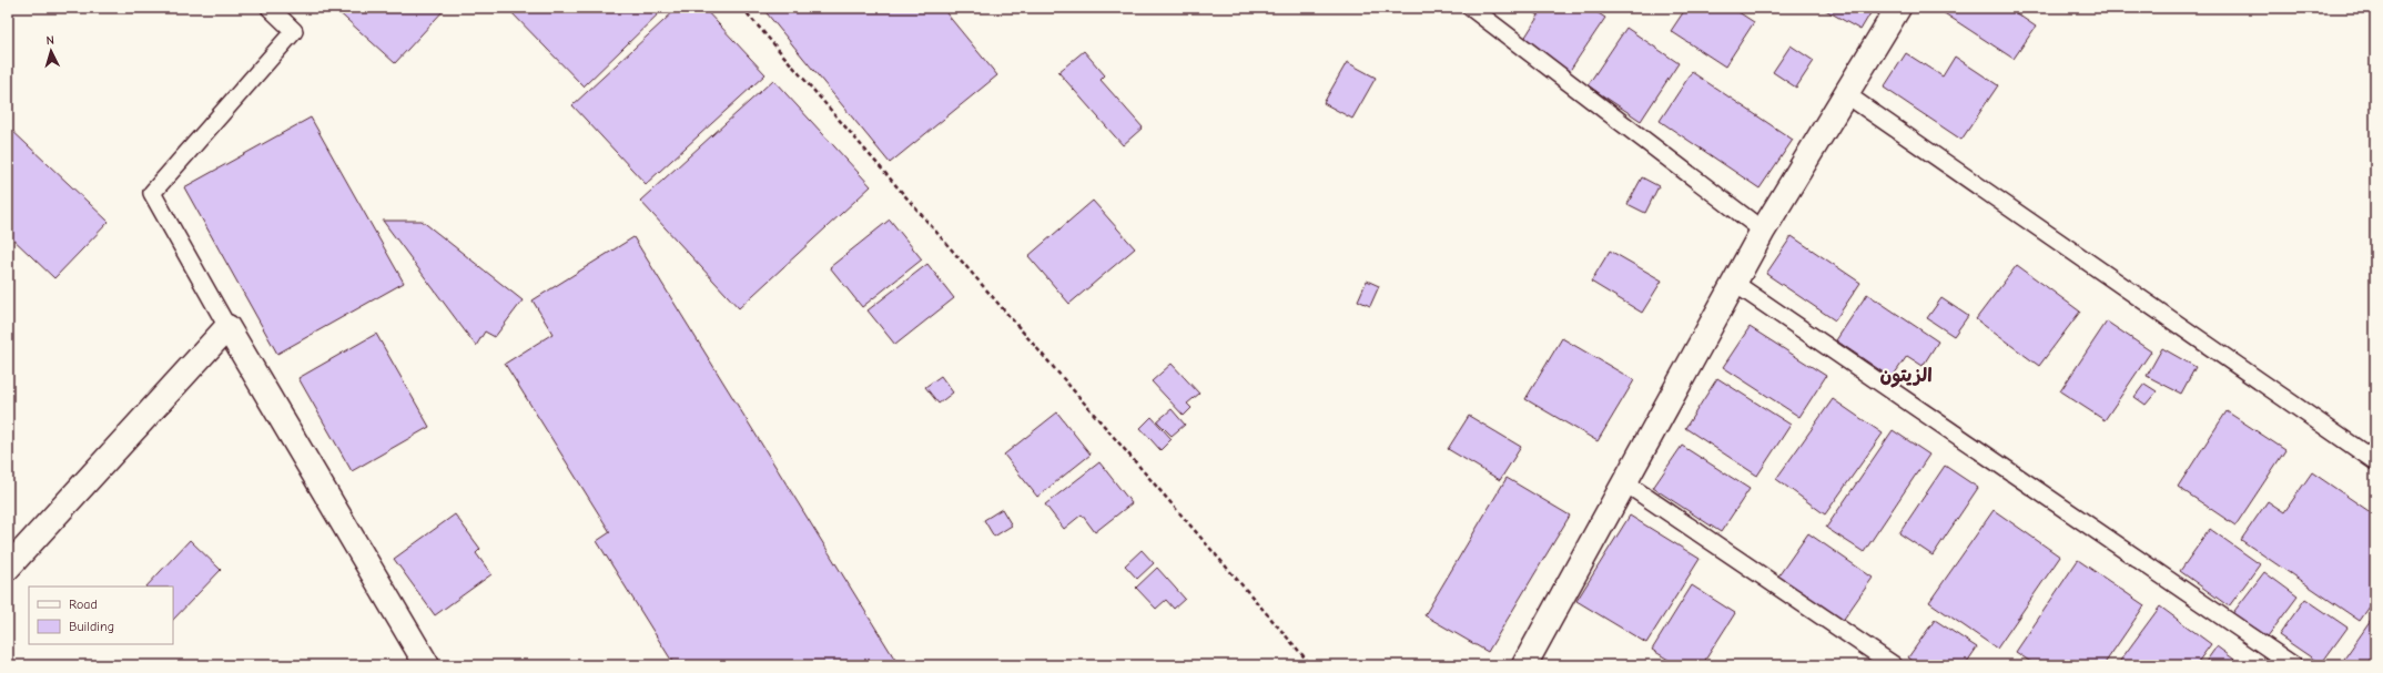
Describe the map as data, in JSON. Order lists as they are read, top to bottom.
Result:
{
  "districts": ["الزيتون"],
  "legend": ["Road", "Building"],
  "north": "top"
}
